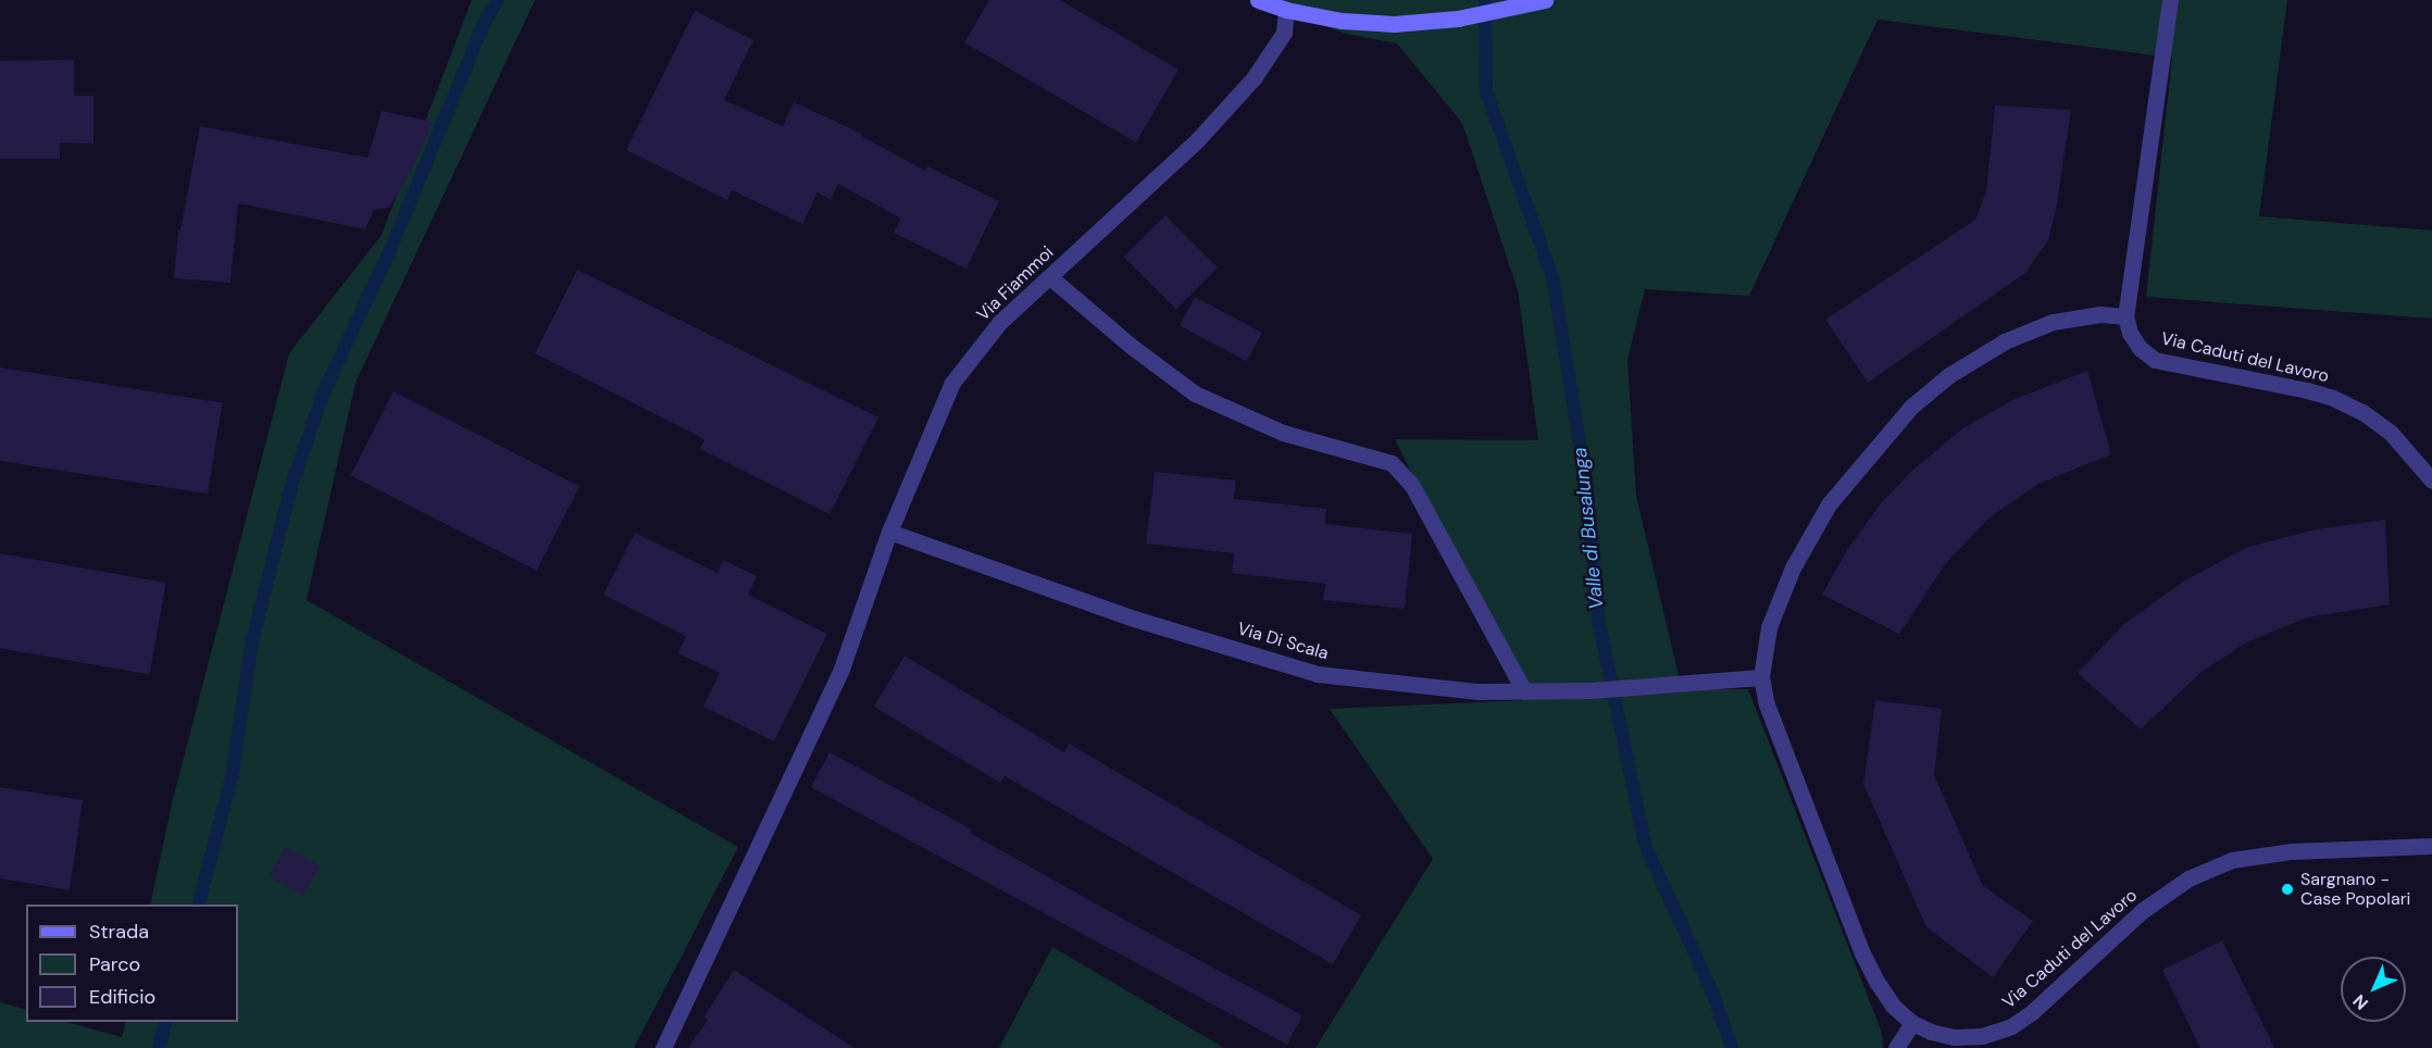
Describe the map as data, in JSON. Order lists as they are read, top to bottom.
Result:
{
  "streets": {
    "street": ["Via Fiammoi", "Via Caduti del Lavoro", "Via Di Scala"]
  },
  "crossings": [
    ["Via Fiammoi", "Via Di Scala"],
    ["Via Caduti del Lavoro", "Via Di Scala"]
  ],
  "water": ["Valle di Busalunga"],
  "places": ["Sargnano - Case Popolari"],
  "legend": ["Strada", "Parco", "Edificio"],
  "north": "bottom left"
}
